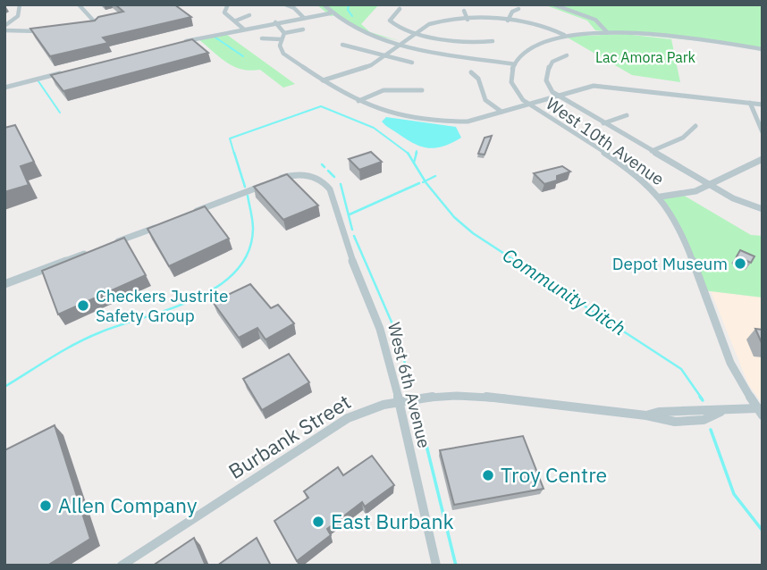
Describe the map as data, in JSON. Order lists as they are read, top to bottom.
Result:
{
  "streets": {
    "street": ["West 10th Avenue", "West 6th Avenue", "Burbank Street"]
  },
  "crossings": [
    ["West 10th Avenue", "Burbank Street"],
    ["West 6th Avenue", "Burbank Street"]
  ],
  "water": ["Community Ditch"],
  "parks": ["Lac Amora Park"],
  "places": [
    "Depot Museum",
    "Checkers Justrite Safety Group",
    "Troy Centre",
    "Allen Company",
    "East Burbank"
  ]
}
